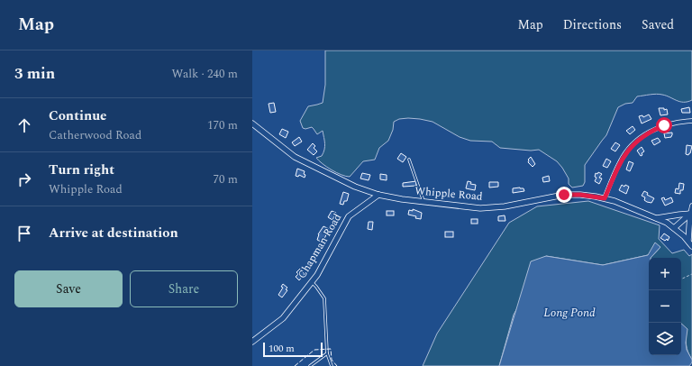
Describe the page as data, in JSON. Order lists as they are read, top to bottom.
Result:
{
  "streets": {
    "main road": ["Whipple Road", "Chapman Road"]
  },
  "crossings": [
    ["Whipple Road", "Chapman Road"]
  ],
  "water": ["Long Pond"],
  "scale_bar": "100 m",
  "page": {
    "header": "Map",
    "nav": ["Map", "Directions", "Saved"],
    "heading": ["3 min", "Walk · 240 m"],
    "list": [
      ["Continue", "Catherwood Road", "170 m"],
      ["Turn right", "Whipple Road", "70 m"],
      "Arrive at destination"
    ],
    "map_buttons": ["+", "−"],
    "buttons": ["Save", "Share"],
    "scale": "100 m"
  }
}
